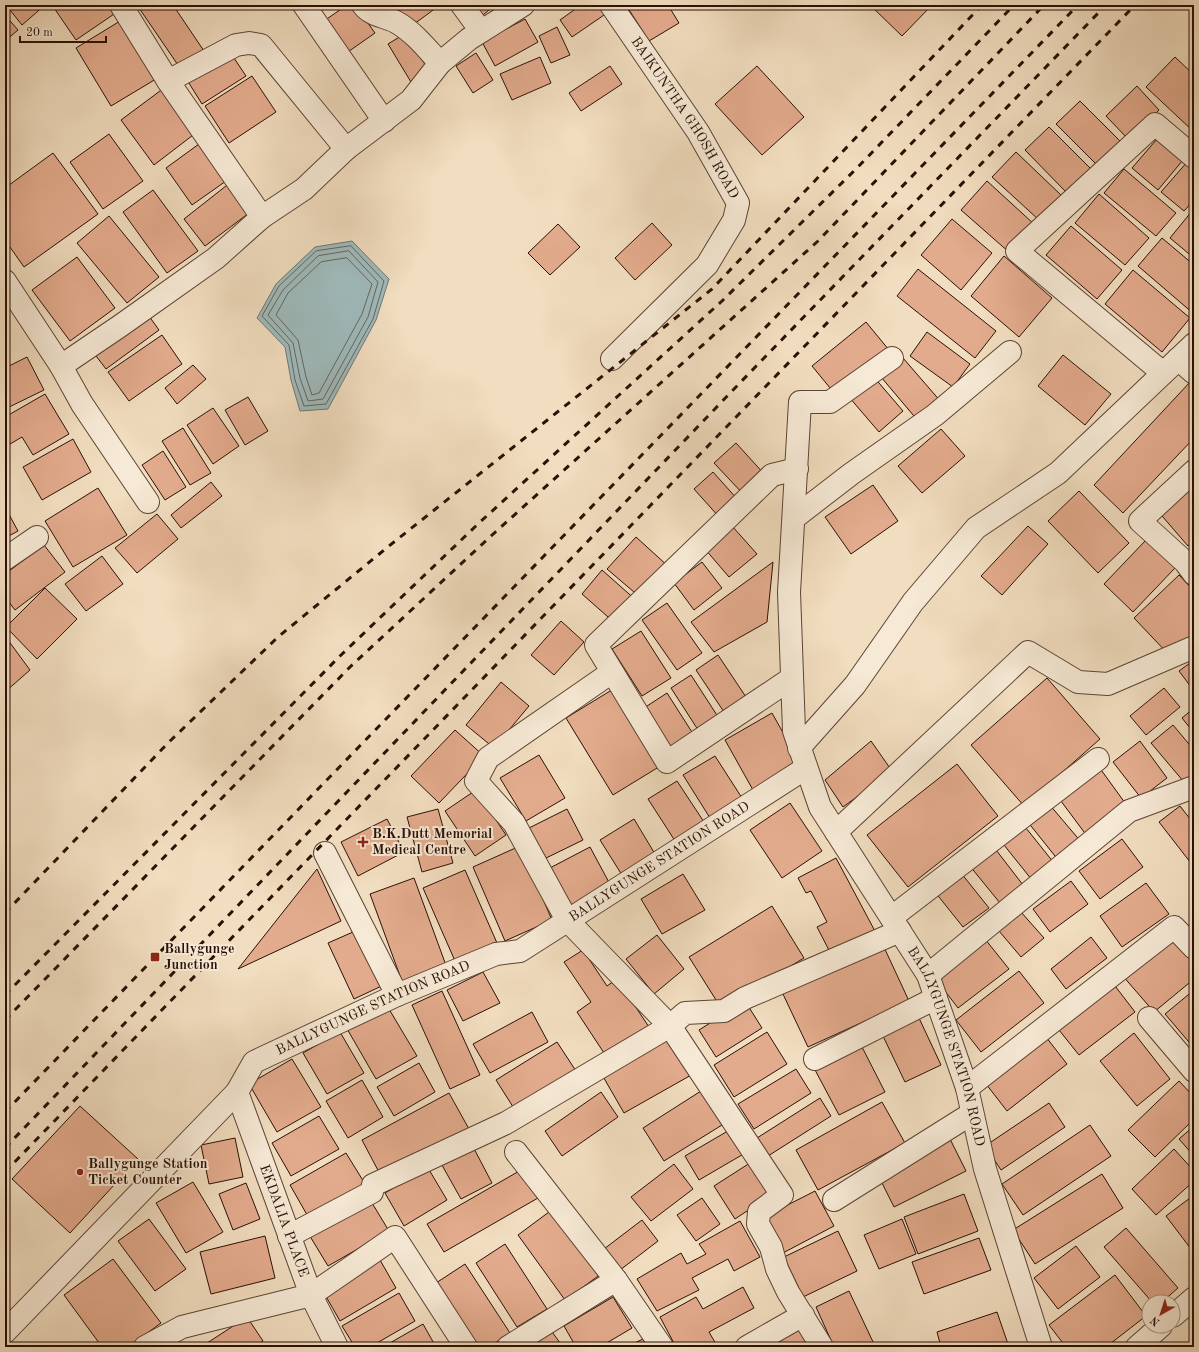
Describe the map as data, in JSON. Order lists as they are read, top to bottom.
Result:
{
  "streets": {
    "street": ["BAIKUNTHA GHOSH ROAD", "BALLYGUNGE STATION ROAD", "EKDALIA PLACE"]
  },
  "crossings": [
    ["BALLYGUNGE STATION ROAD", "EKDALIA PLACE"]
  ],
  "places": {
    "health": ["B.K.Dutt Memorial Medical Centre"],
    "transit": ["Ballygunge Junction"],
    "other": ["Ballygunge Station Ticket Counter"]
  },
  "scale_bar": "20 m",
  "north": "bottom left"
}
